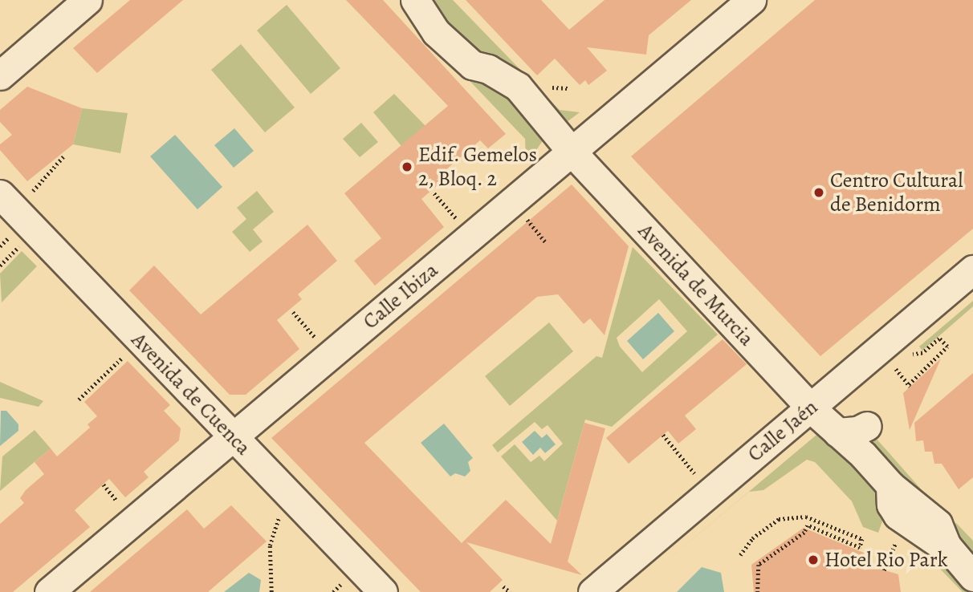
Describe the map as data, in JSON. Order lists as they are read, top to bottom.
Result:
{
  "streets": {
    "street": [
      "Avenida de Murcia",
      "Calle Ibiza",
      "Avenida de Cuenca",
      "Calle Jaén"
    ]
  },
  "crossings": [
    ["Avenida de Murcia", "Calle Ibiza"],
    ["Avenida de Murcia", "Calle Jaén"],
    ["Calle Ibiza", "Avenida de Cuenca"]
  ],
  "places": ["Edif. Gemelos 2, Bloq. 2", "Centro Cultural de Benidorm", "Hotel Rio Park"]
}
